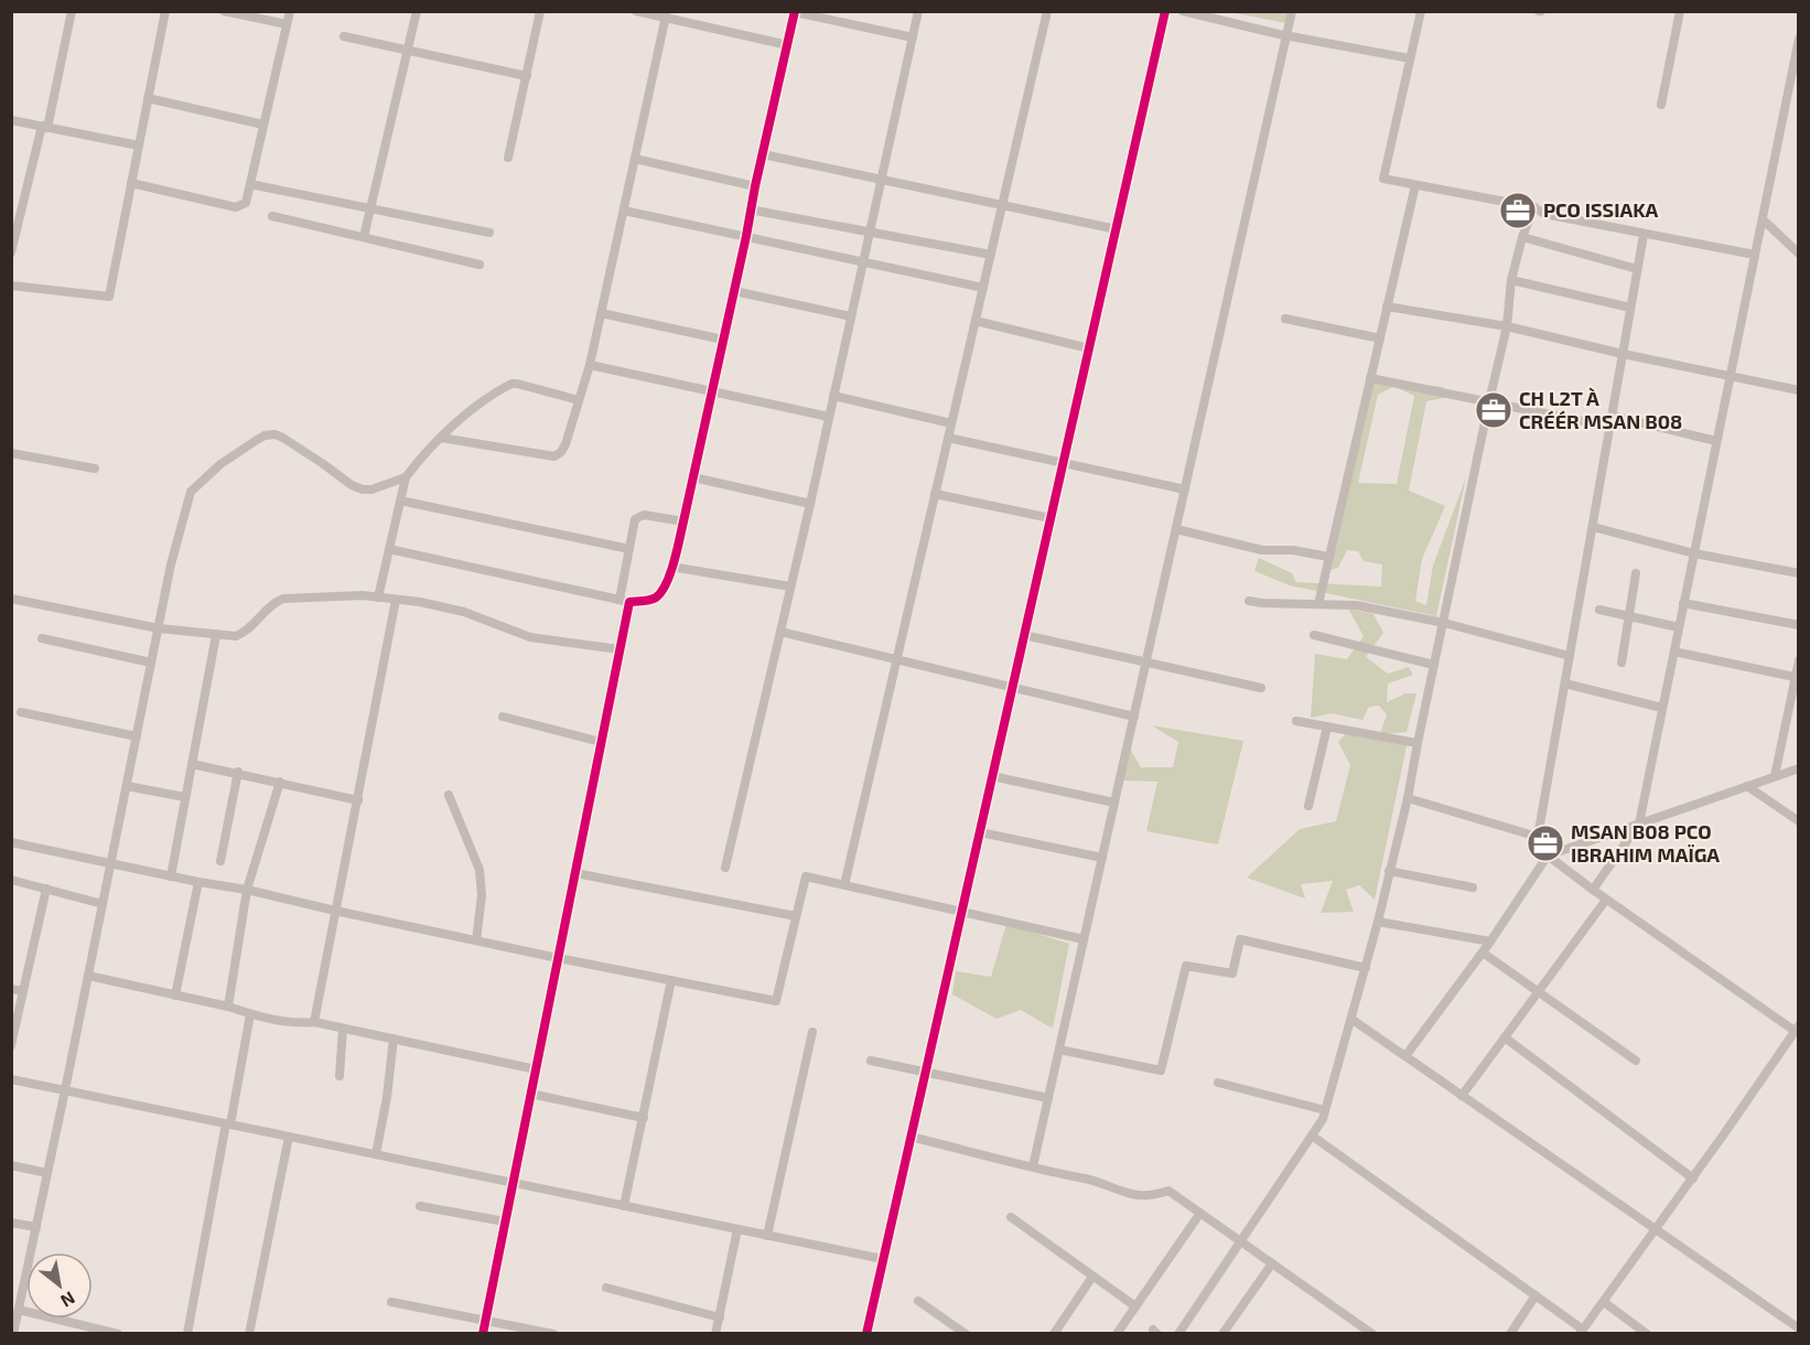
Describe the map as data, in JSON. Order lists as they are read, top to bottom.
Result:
{
  "places": {
    "office": ["PCO ISSIAKA", "CH L2T À CRÉÉR MSAN B08", "MSAN B08 PCO IBRAHIM MAÏGA"]
  },
  "north": "bottom right"
}
